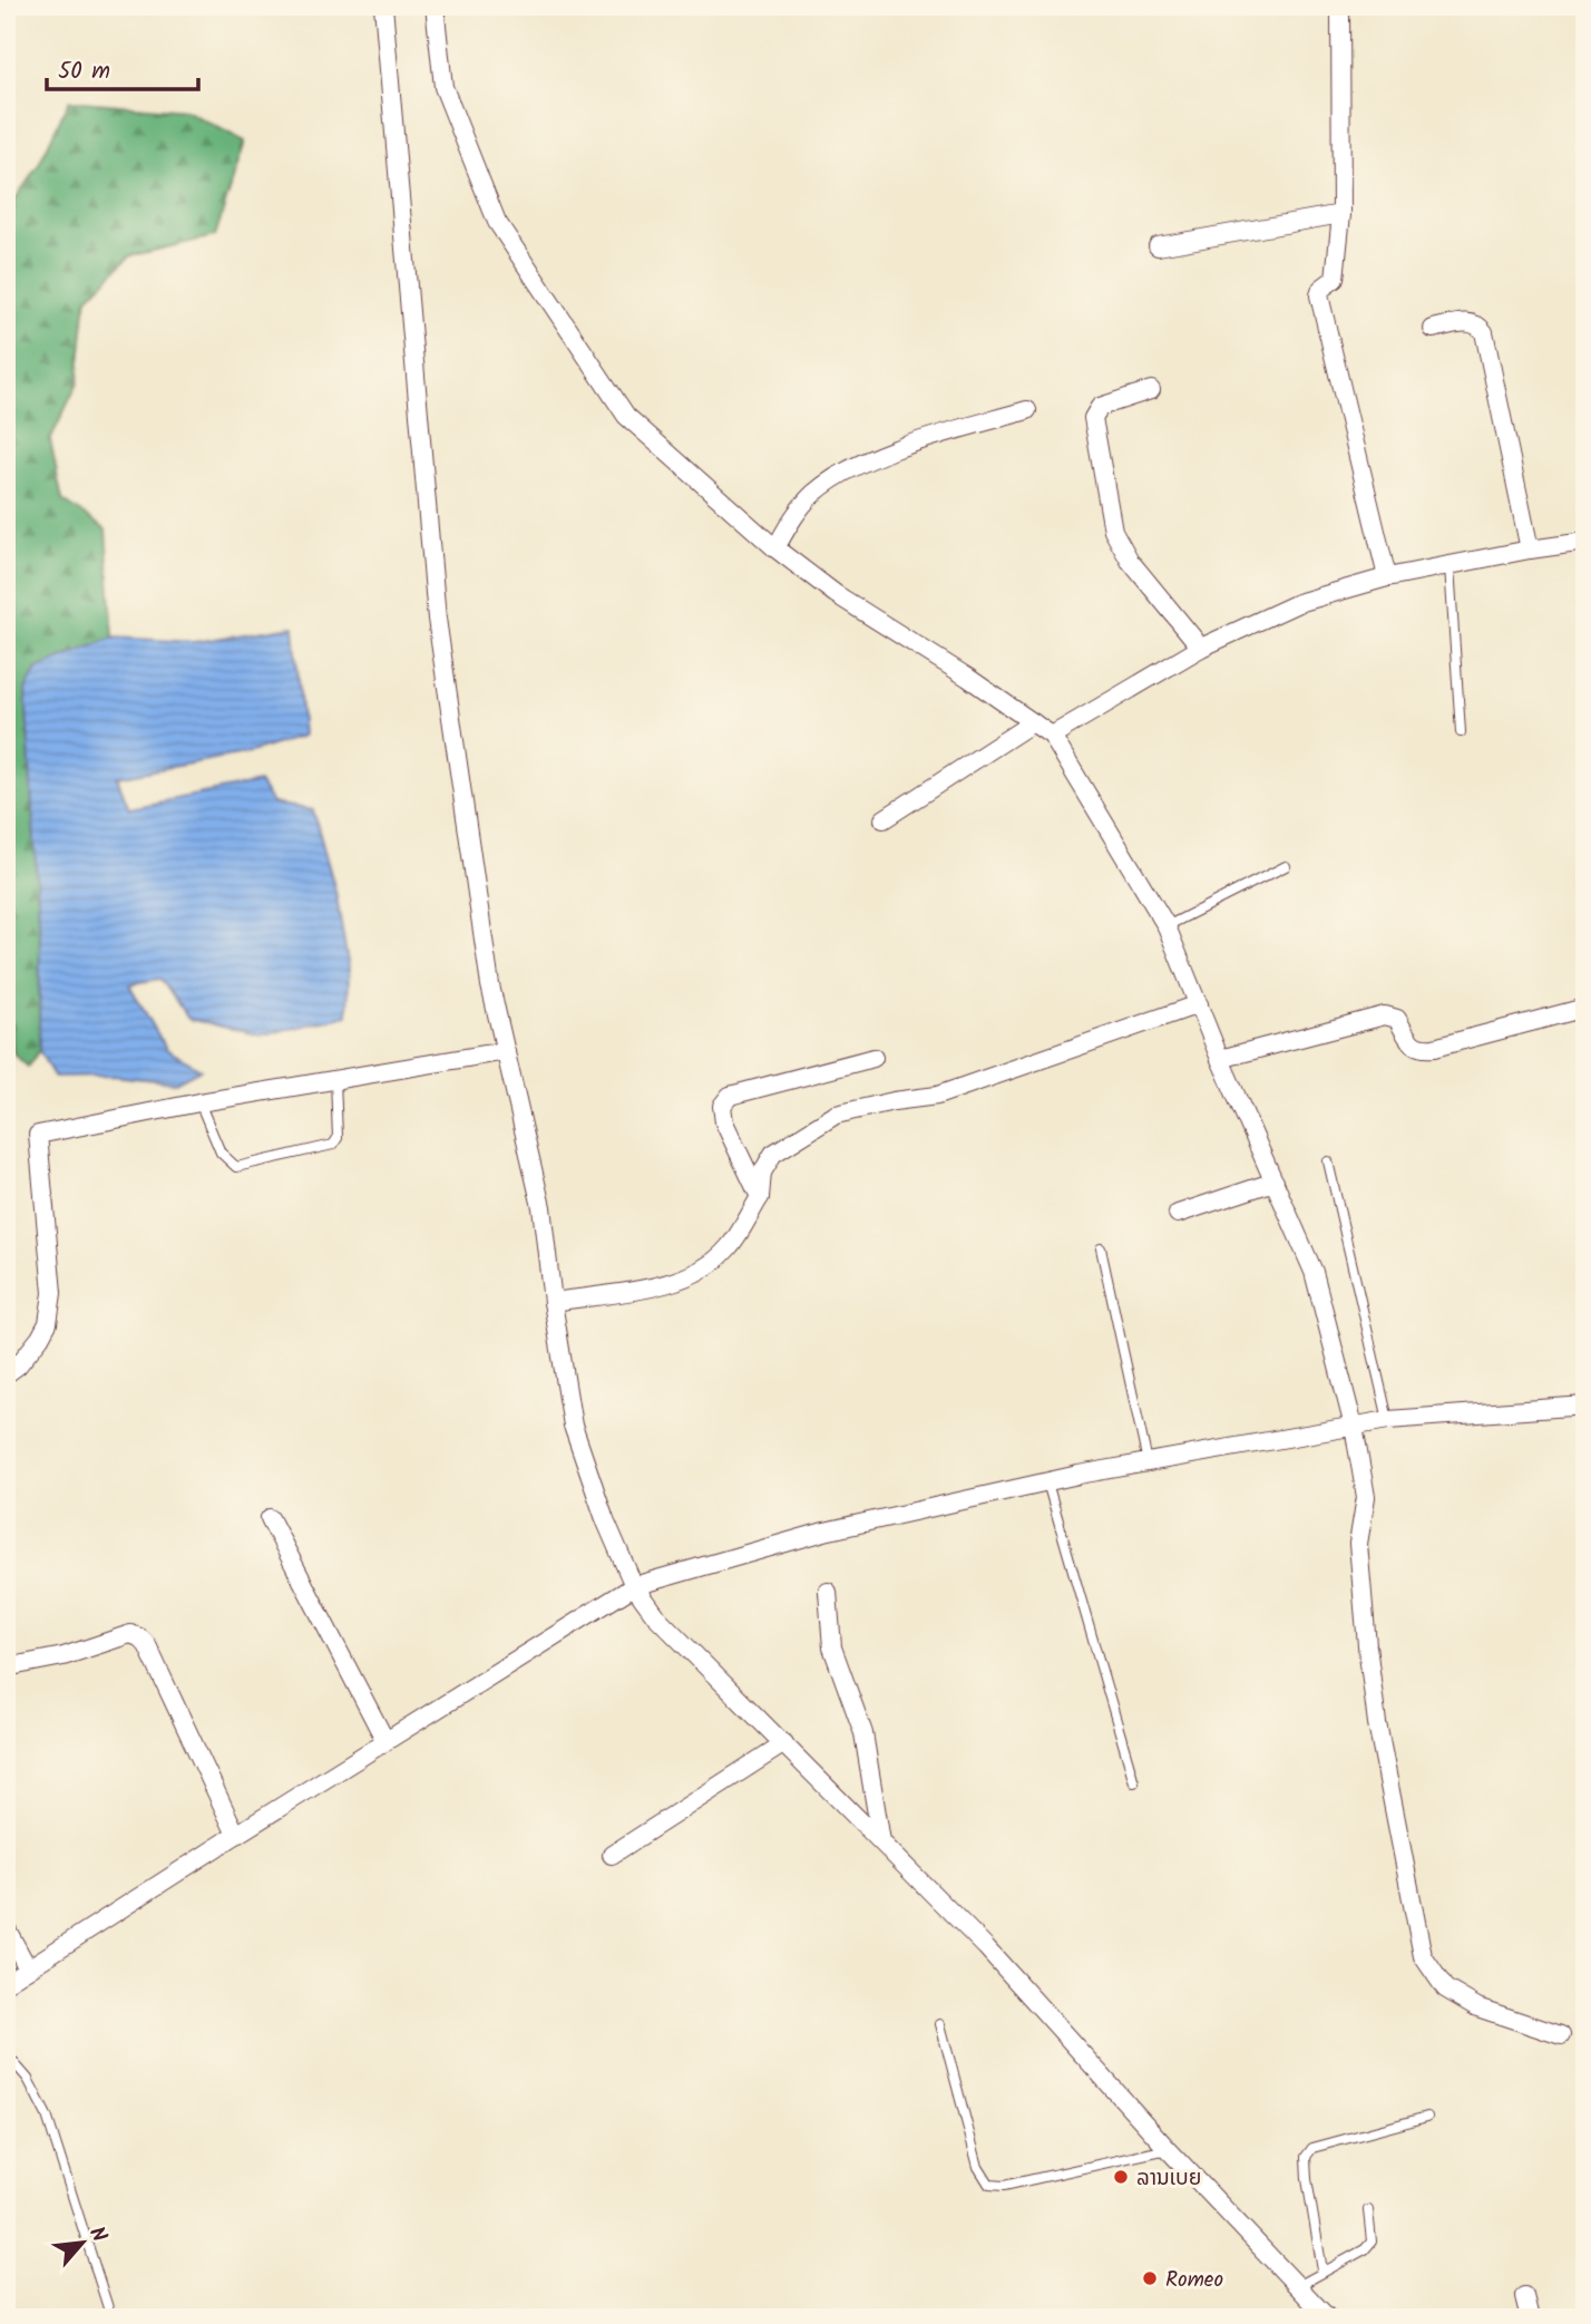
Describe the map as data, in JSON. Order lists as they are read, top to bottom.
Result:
{
  "places": ["ລານເບຍ", "Romeo"],
  "scale_bar": "50 m",
  "north": "top right"
}
